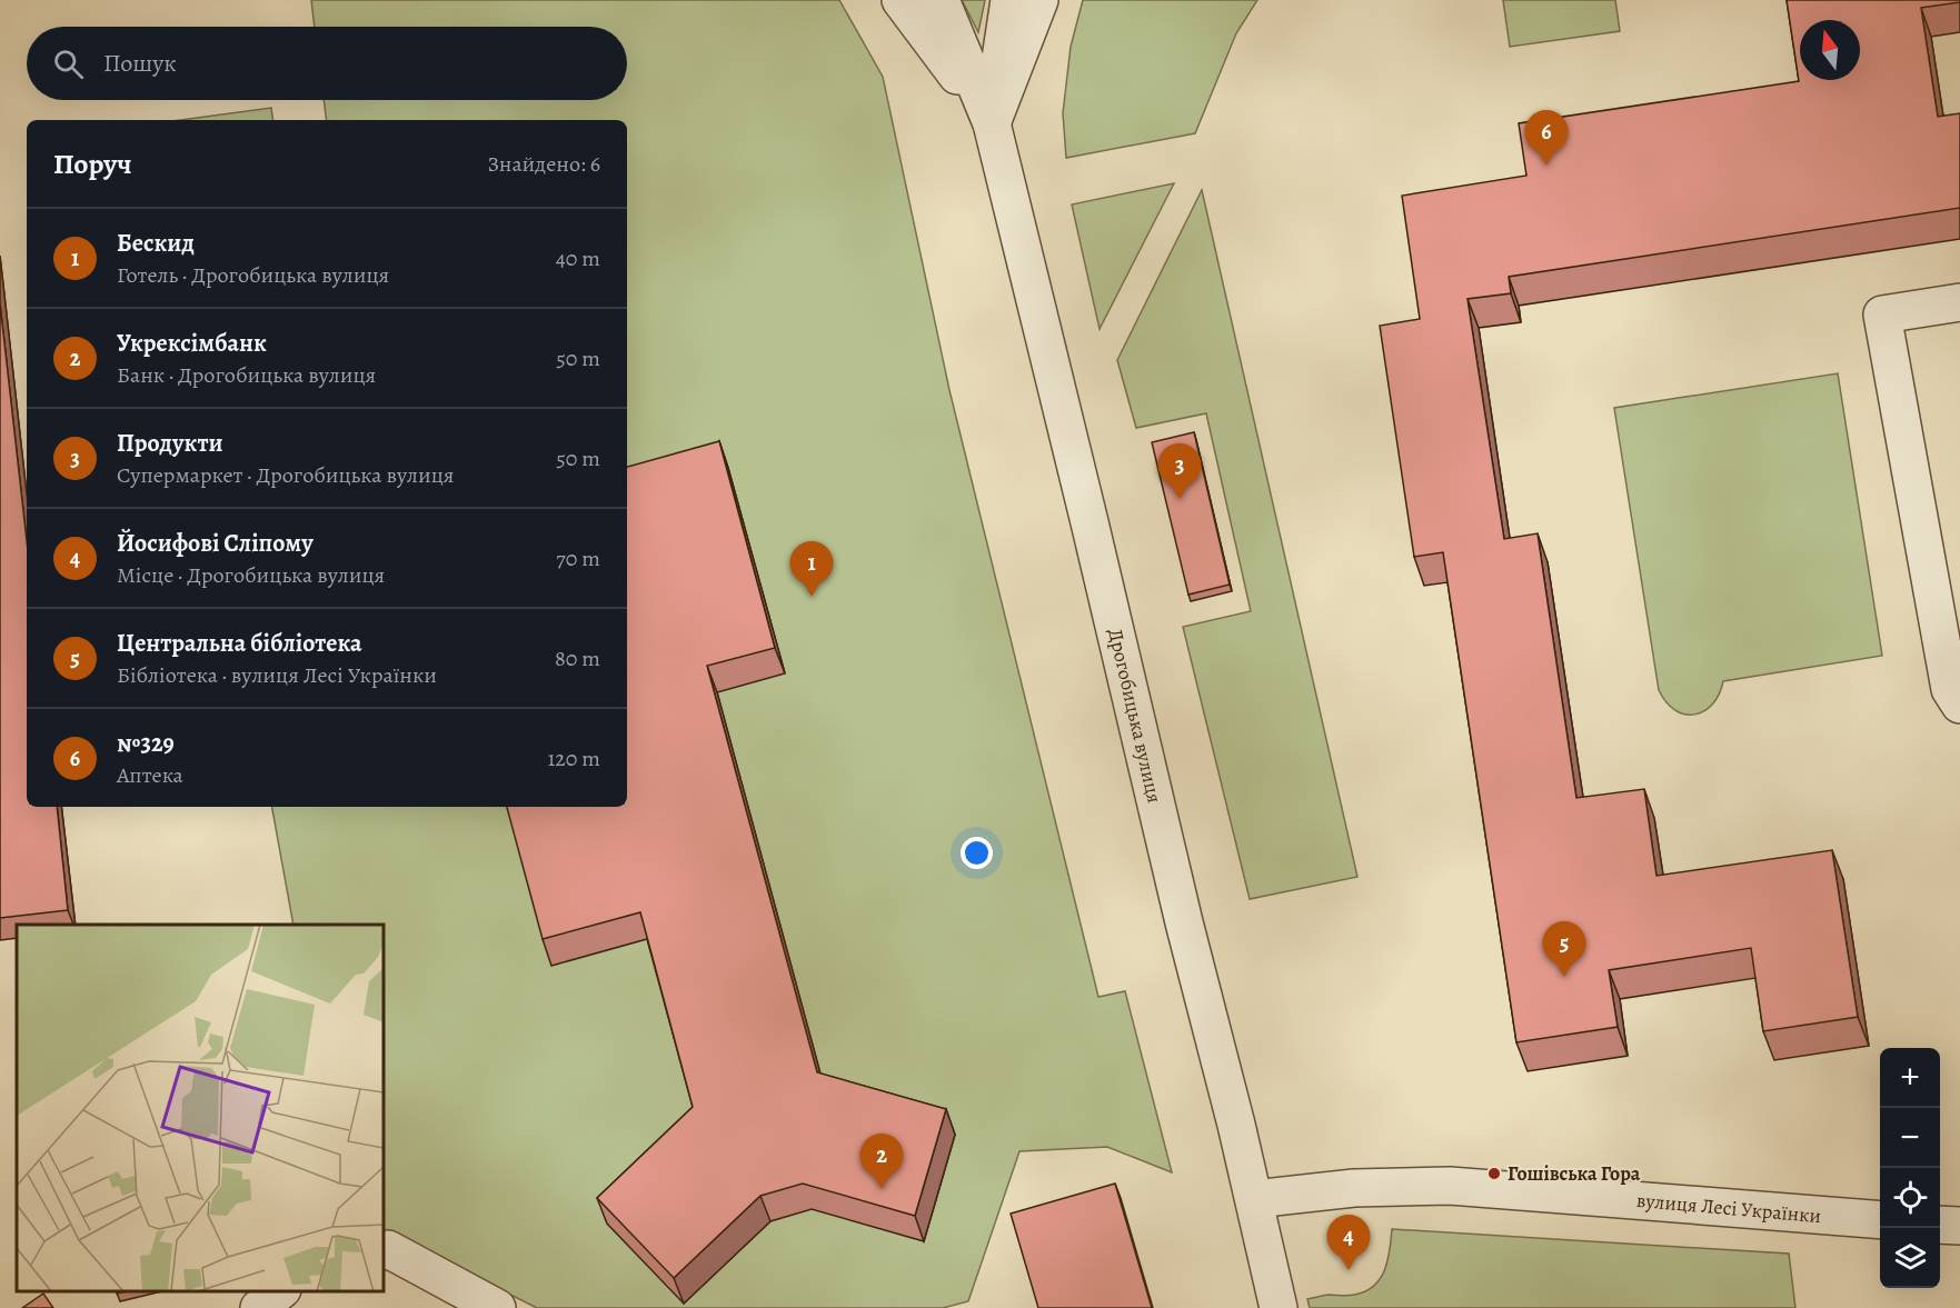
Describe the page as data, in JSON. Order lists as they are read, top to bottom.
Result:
{
  "streets": {
    "street": ["Дрогобицька вулиця", "вулиця Лесі Українки"]
  },
  "crossings": [
    ["Дрогобицька вулиця", "вулиця Лесі Українки"]
  ],
  "places": ["Гошівська Гора"],
  "north": "top",
  "page": {
    "search": "Пошук",
    "pins": [
      "6",
      "3",
      "1",
      "5",
      "2",
      "4"
    ],
    "heading": ["Поруч", "Знайдено: 6"],
    "list": [
      {
        "mark": "1",
        "name": "Бескид",
        "note": "Готель · Дрогобицька вулиця",
        "value": "40 m"
      },
      {
        "mark": "2",
        "name": "Укрексімбанк",
        "note": "Банк · Дрогобицька вулиця",
        "value": "50 m"
      },
      {
        "mark": "3",
        "name": "Продукти",
        "note": "Супермаркет · Дрогобицька вулиця",
        "value": "50 m"
      },
      {
        "mark": "4",
        "name": "Йосифові Сліпому",
        "note": "Місце · Дрогобицька вулиця",
        "value": "70 m"
      },
      {
        "mark": "5",
        "name": "Центральна бібліотека",
        "note": "Бібліотека · вулиця Лесі Українки",
        "value": "80 m"
      },
      {
        "mark": "6",
        "name": "№329",
        "note": "Аптека",
        "value": "120 m"
      }
    ],
    "map_buttons": ["+", "−"]
  }
}
